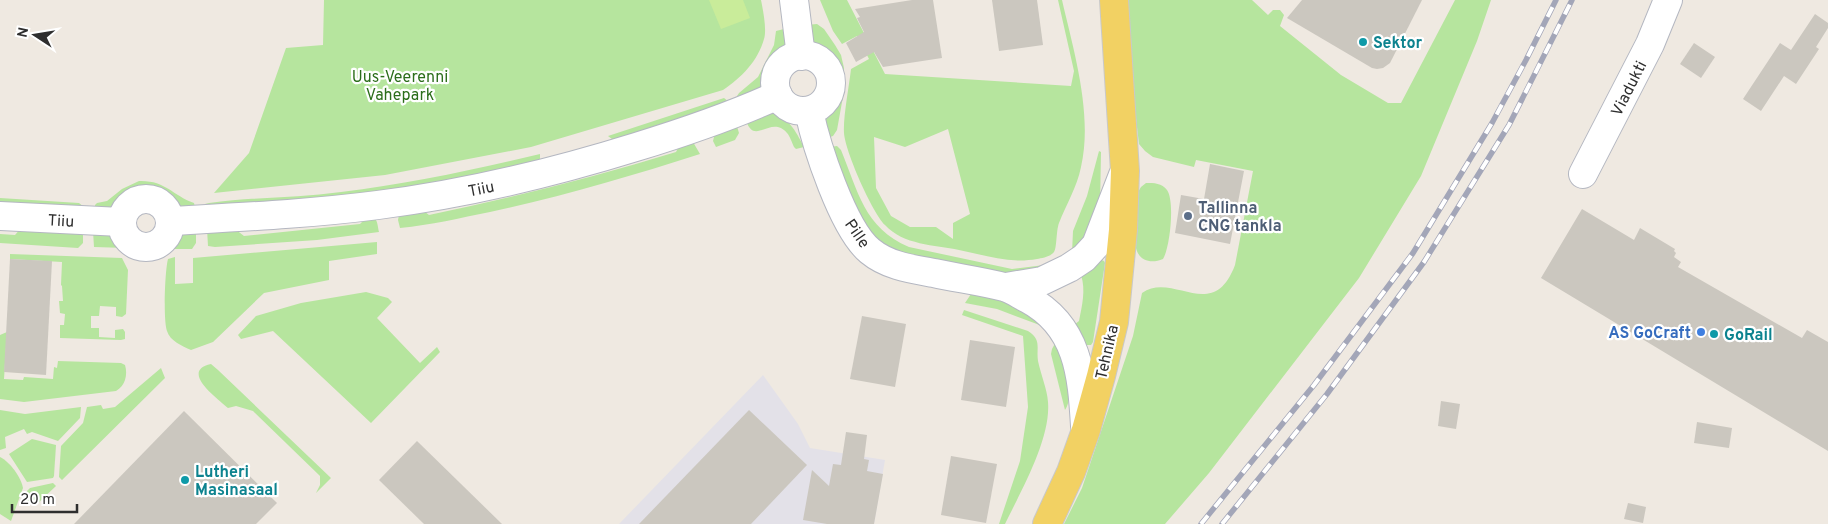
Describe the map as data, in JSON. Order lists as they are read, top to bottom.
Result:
{
  "streets": {
    "main road": ["Tehnika"],
    "street": ["Viadukti", "Tiiu", "Pille"]
  },
  "crossings": [
    ["Tiiu", "Pille"],
    ["Pille", "Tehnika"]
  ],
  "parks": ["Uus-Veerenni Vahepark"],
  "places": [
    "Sektor",
    "Tallinna CNG tankla",
    "AS GoCraft",
    "GoRail",
    "Lutheri Masinasaal"
  ],
  "scale_bar": "20 m",
  "north": "left"
}
